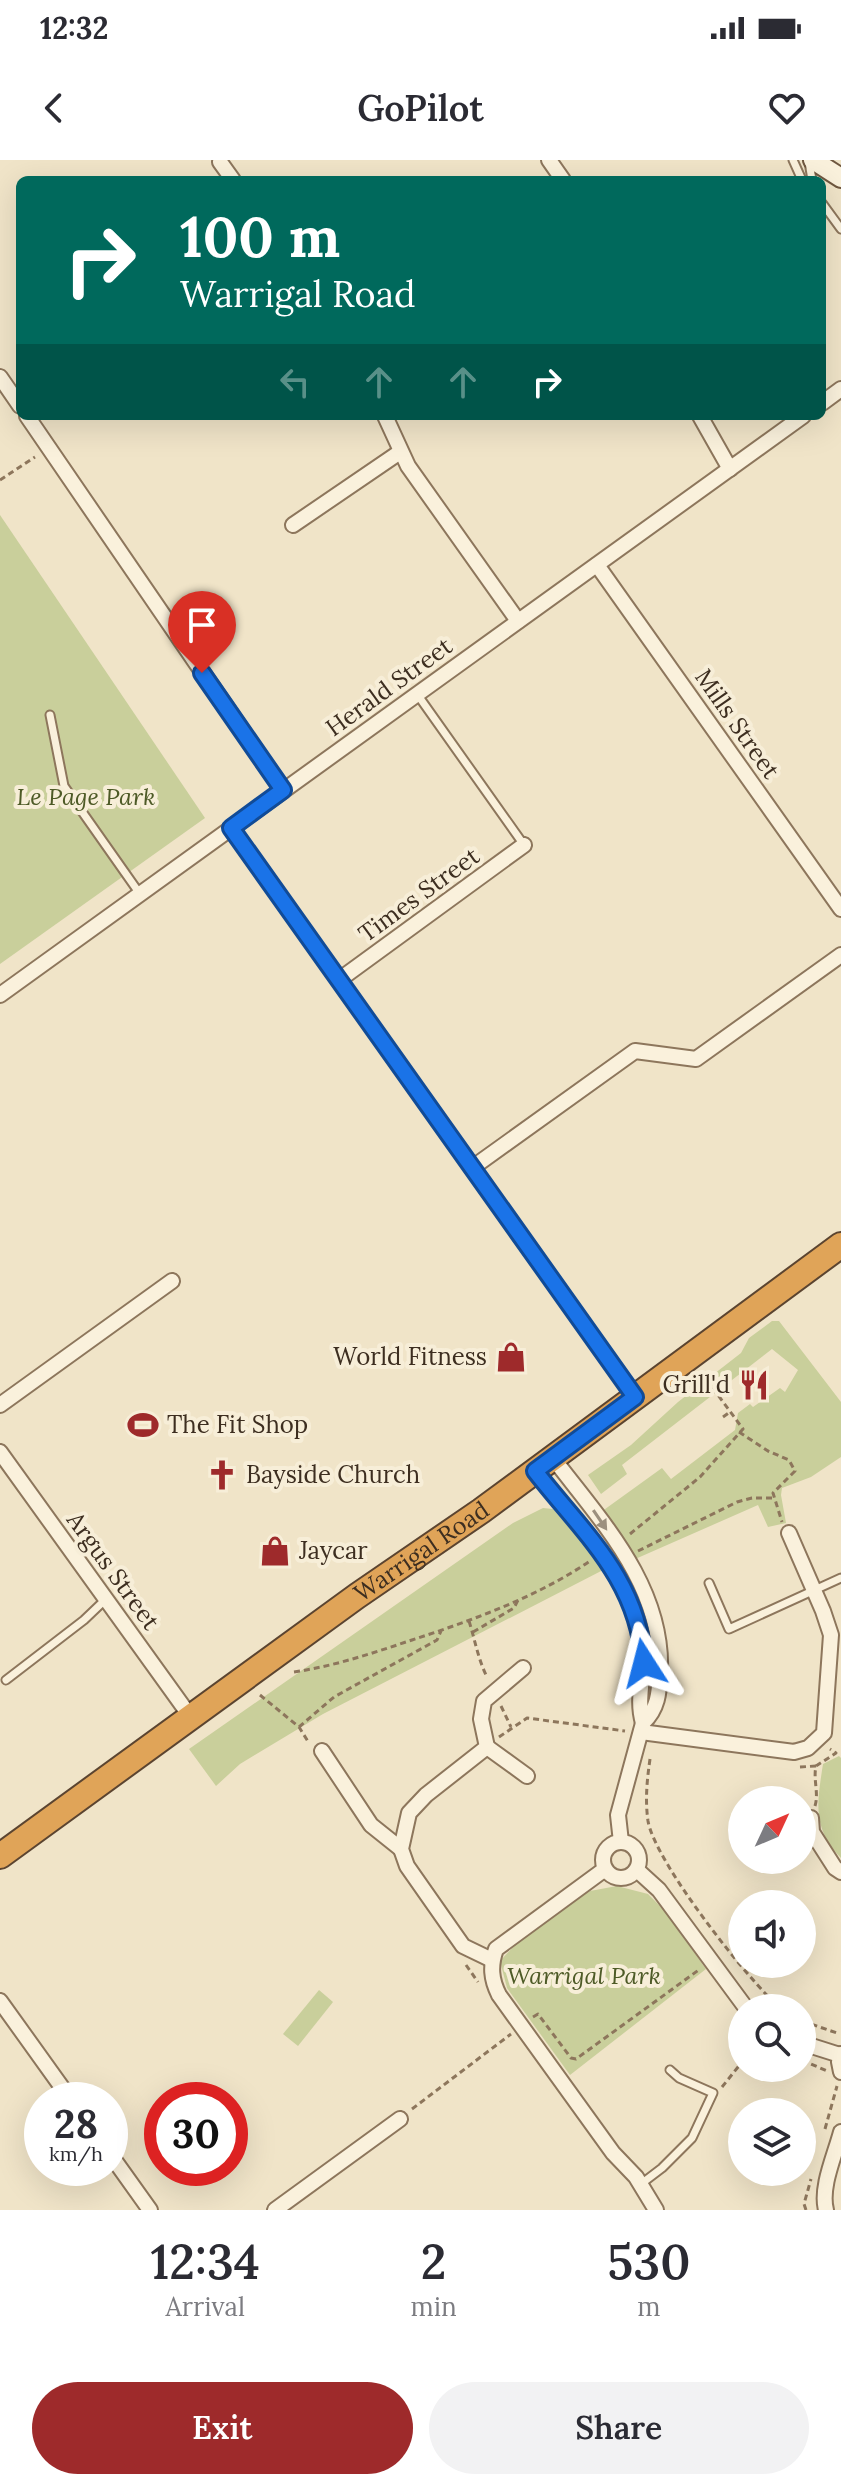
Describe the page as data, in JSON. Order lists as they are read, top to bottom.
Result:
{
  "streets": {
    "highway": ["Warrigal Road"],
    "street": [
      "Herald Street",
      "Mills Street",
      "Times Street",
      "Argus Street"
    ]
  },
  "crossings": [
    ["Herald Street", "Mills Street"],
    ["Warrigal Road", "Argus Street"]
  ],
  "parks": ["Le Page Park", "Warrigal Park"],
  "places": {
    "shop": ["World Fitness", "Jaycar"],
    "restaurant": ["Grill'd"],
    "sports": ["The Fit Shop"],
    "church": ["Bayside Church"]
  },
  "north": "top right",
  "page": {
    "status": "12:32",
    "header": "GoPilot",
    "turn": ["100 m", "Warrigal Road"],
    "speed": "28 km/h",
    "limit": "30",
    "eta": [
      "12:34",
      "Arrival",
      "2",
      "min",
      "530",
      "m"
    ],
    "buttons": ["Exit", "Share"]
  }
}
